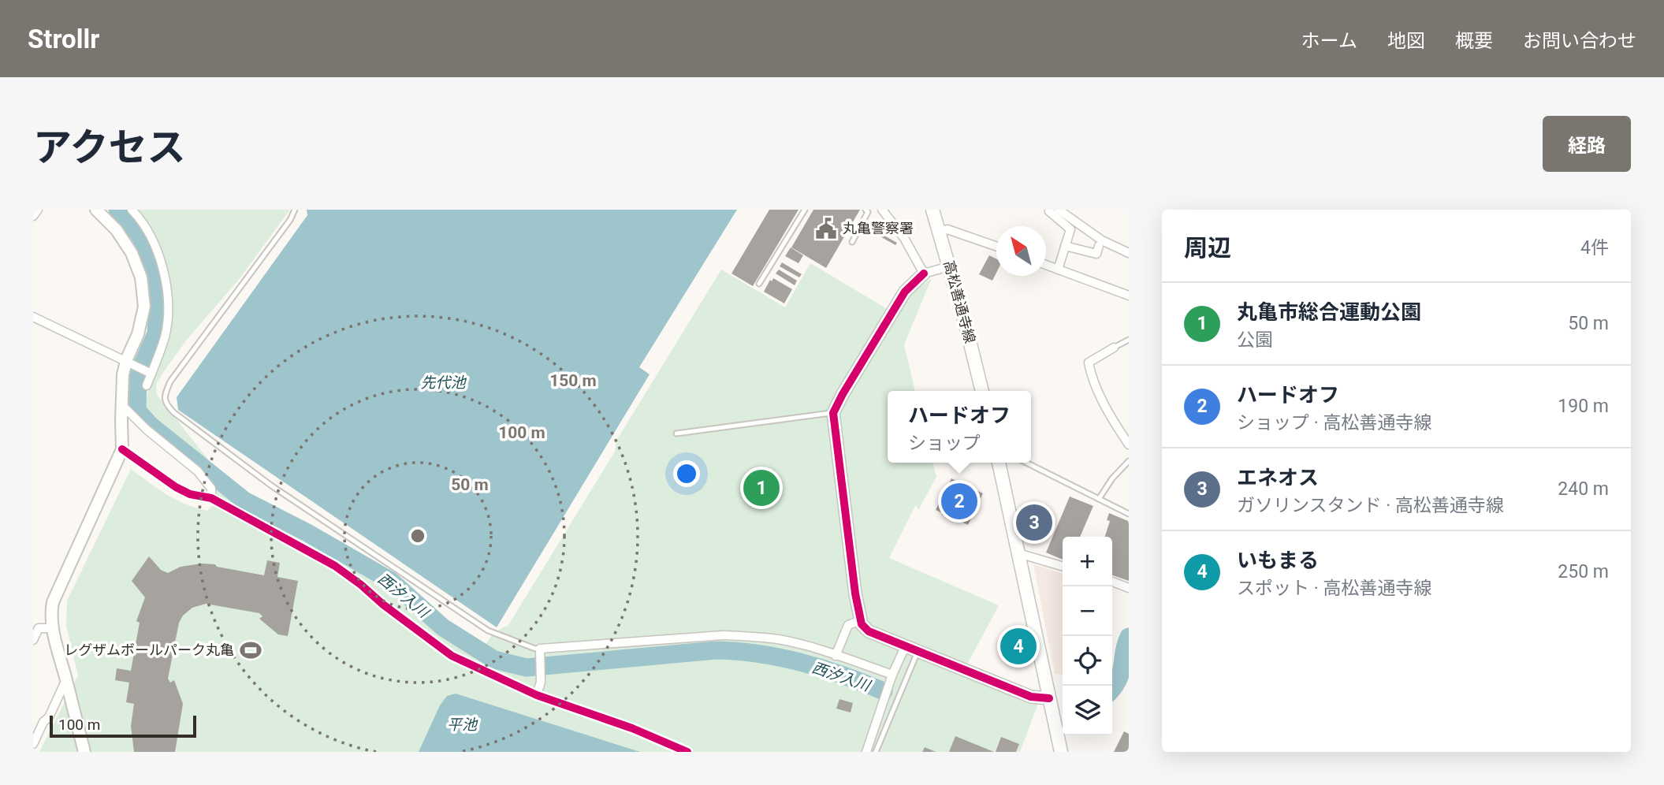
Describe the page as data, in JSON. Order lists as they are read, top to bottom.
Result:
{
  "streets": {
    "main road": ["高松善通寺線"]
  },
  "water": ["先代池", "西汐入川", "平池"],
  "places": {
    "public building": ["丸亀警察署"],
    "sports": ["レグザムボールパーク丸亀"]
  },
  "scale_bar": "100 m",
  "north": "top left",
  "page": {
    "header": "Strollr",
    "nav": [
      "ホーム",
      "地図",
      "概要",
      "お問い合わせ"
    ],
    "title": "アクセス",
    "buttons": "経路",
    "heading": ["周辺", "4件"],
    "list": [
      {
        "mark": "1",
        "name": "丸亀市総合運動公園",
        "note": "公園",
        "value": "50 m"
      },
      {
        "mark": "2",
        "name": "ハードオフ",
        "note": "ショップ · 高松善通寺線",
        "value": "190 m"
      },
      {
        "mark": "3",
        "name": "エネオス",
        "note": "ガソリンスタンド · 高松善通寺線",
        "value": "240 m"
      },
      {
        "mark": "4",
        "name": "いもまる",
        "note": "スポット · 高松善通寺線",
        "value": "250 m"
      }
    ],
    "popup": ["ハードオフ", "ショップ"],
    "pins": [
      "1",
      "2",
      "3",
      "4"
    ],
    "map_buttons": ["+", "−"],
    "scale": "100 m"
  },
  "rings": ["150 m", "100 m", "50 m"]
}
